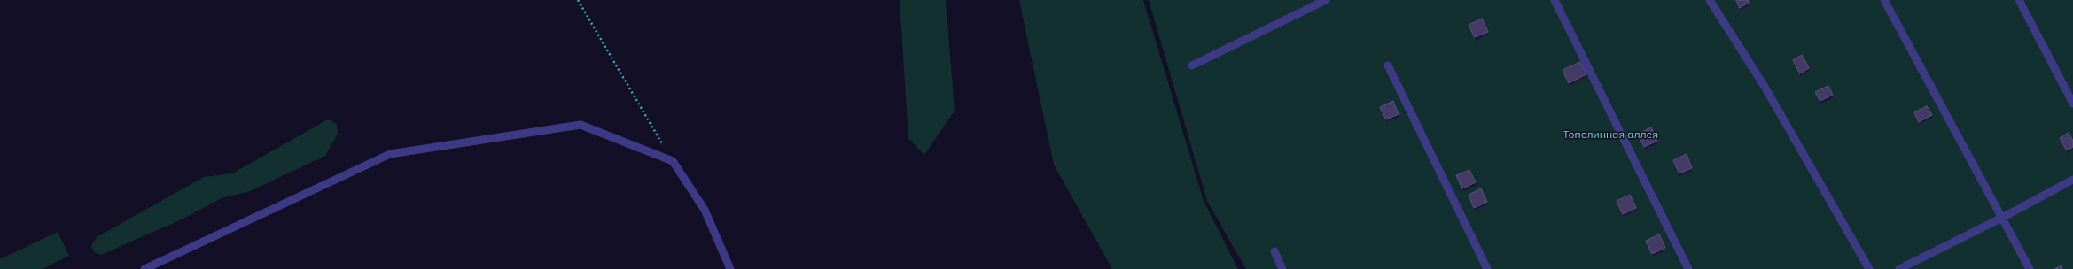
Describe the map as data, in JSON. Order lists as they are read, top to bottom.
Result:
{
  "parks": ["Тополинная аллея"]
}
